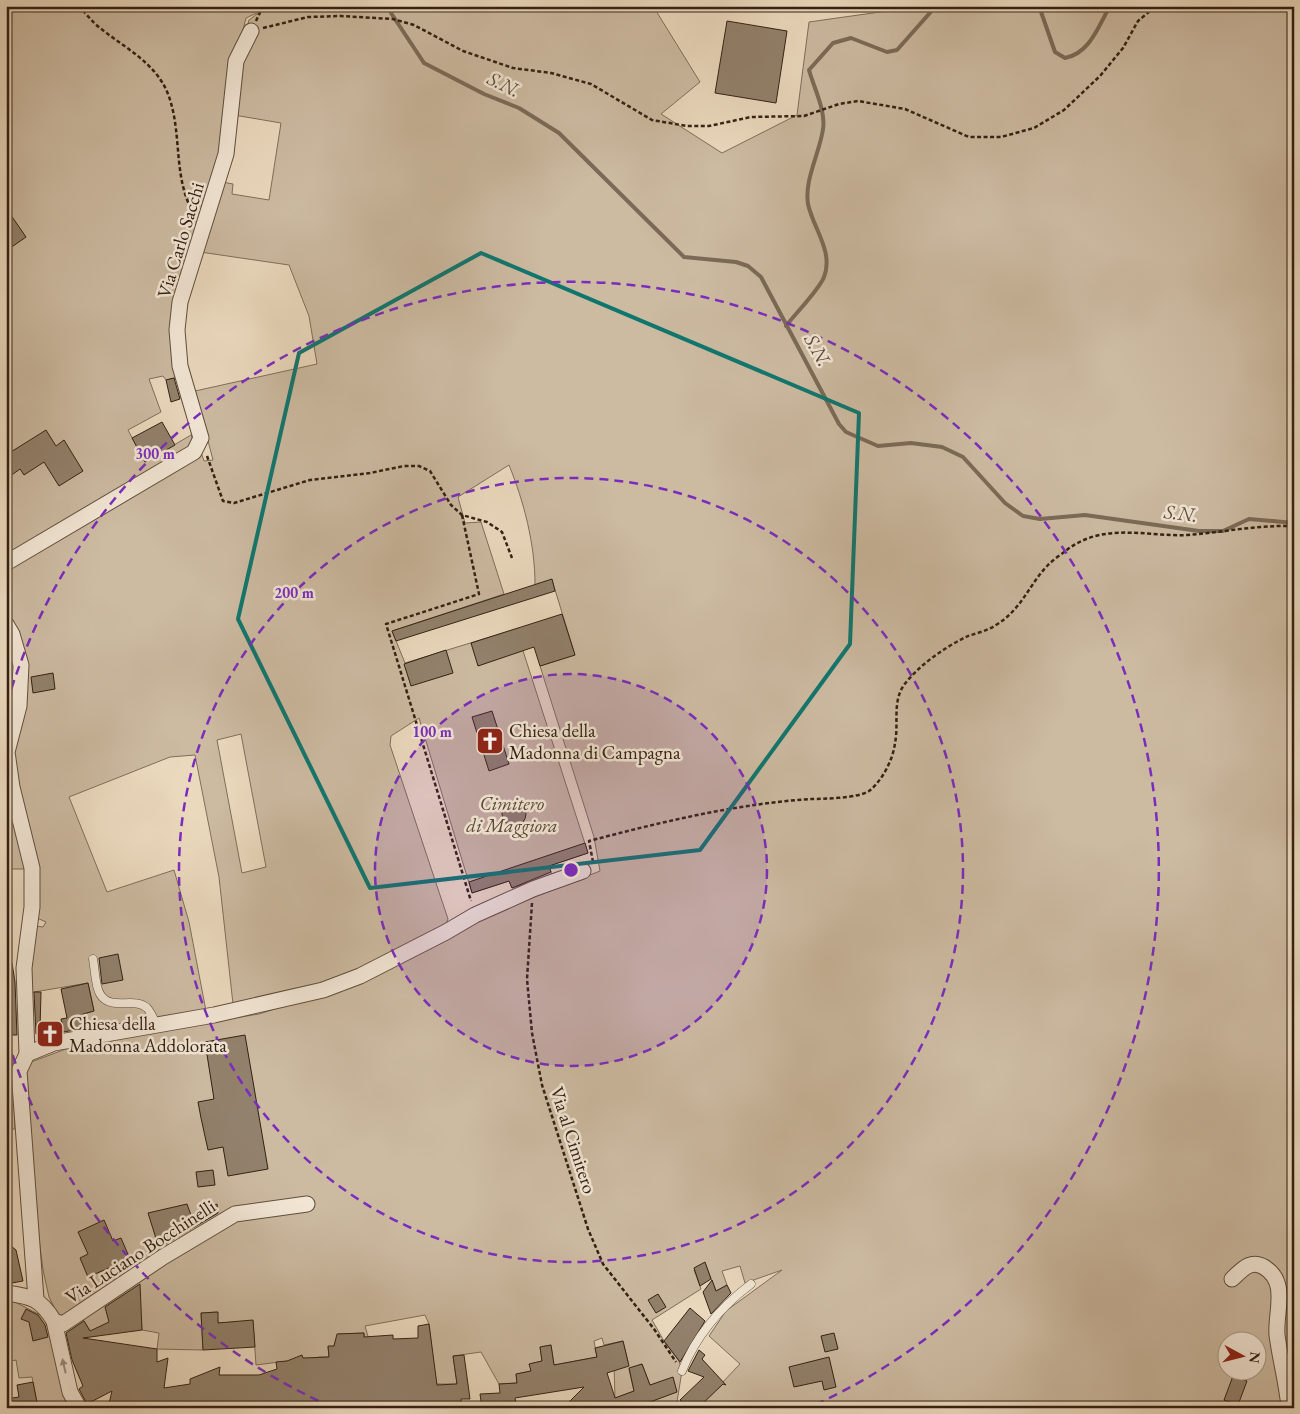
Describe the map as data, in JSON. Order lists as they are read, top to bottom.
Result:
{
  "streets": {
    "street": ["Via Carlo Sacchi", "Via Luciano Bocchinelli"],
    "path": ["Via al Cimitero"]
  },
  "water": ["S.N."],
  "parks": ["Cimitero di Maggiora"],
  "places": {
    "church": ["Chiesa della Madonna di Campagna", "Chiesa della Madonna Addolorata"]
  },
  "north": "right",
  "rings": ["300 m", "200 m", "100 m"]
}
